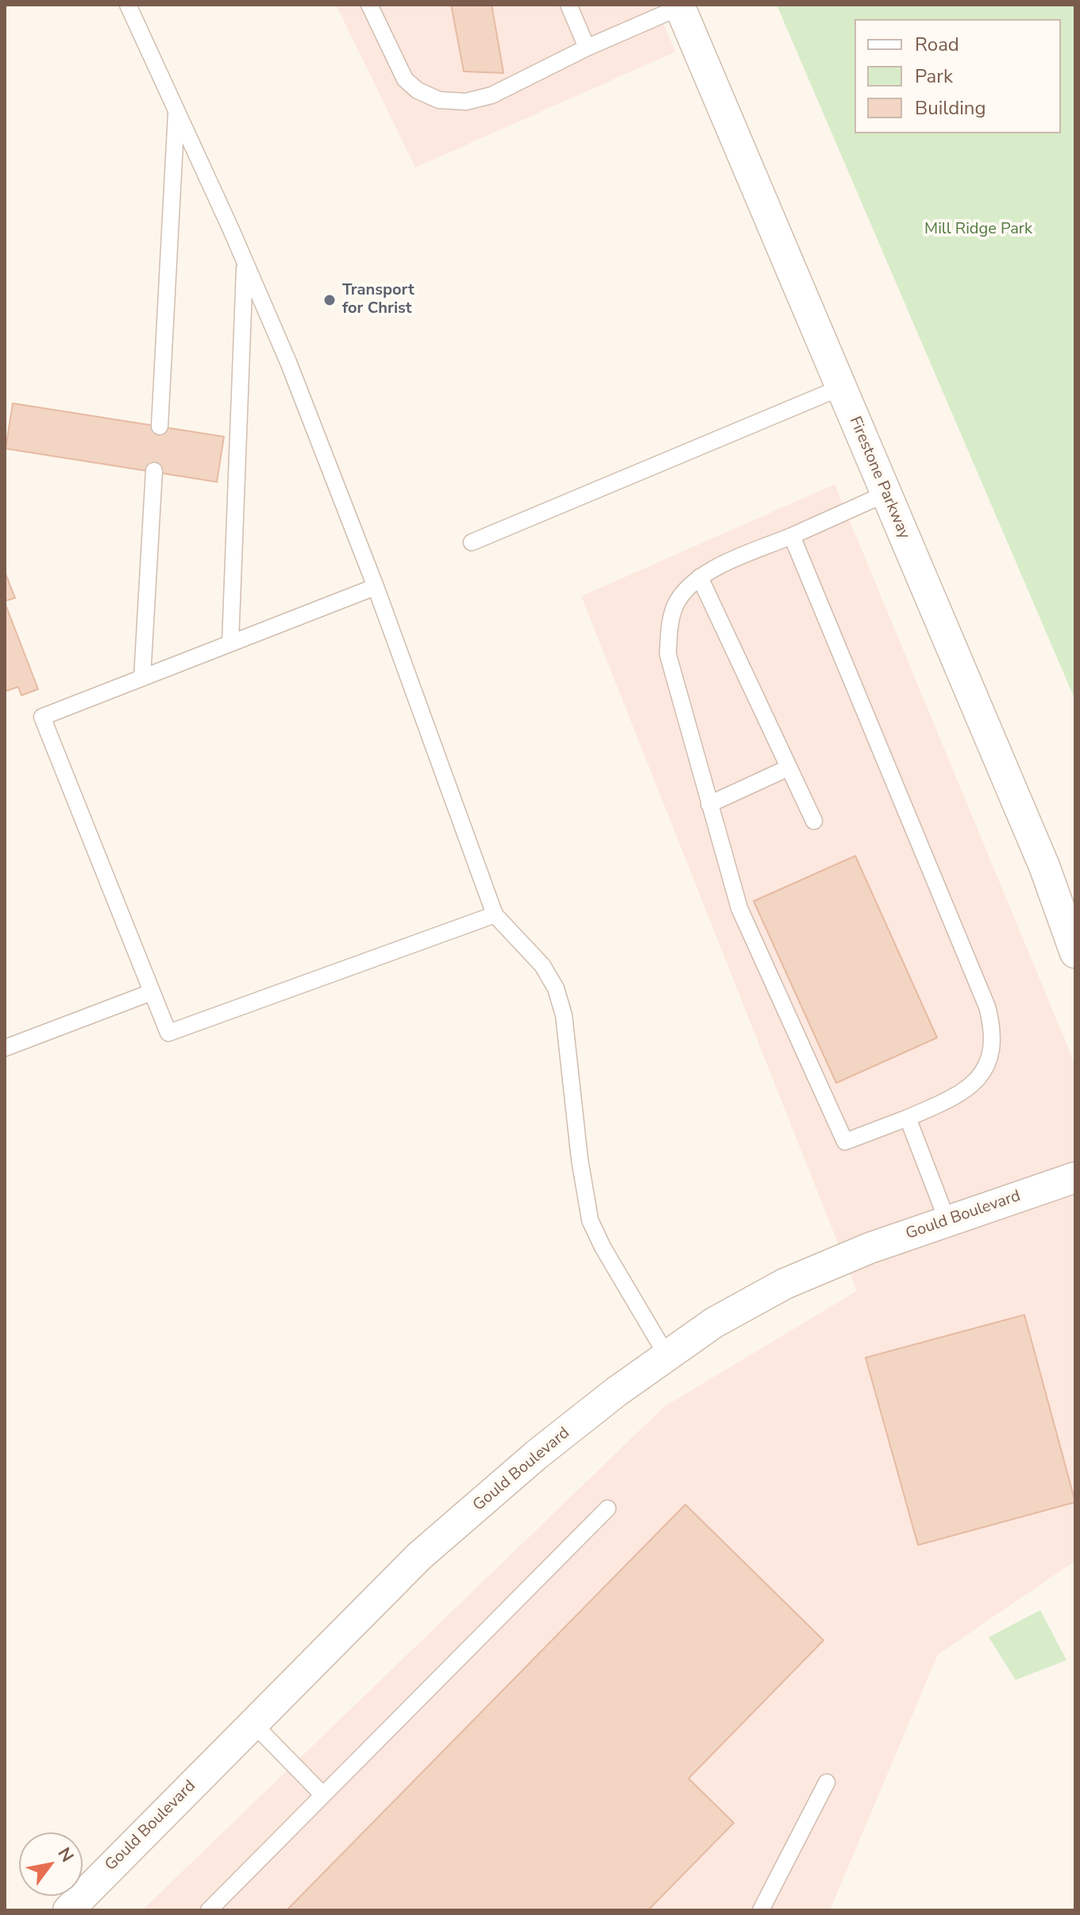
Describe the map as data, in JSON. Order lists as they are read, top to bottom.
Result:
{
  "streets": {
    "street": ["Firestone Parkway", "Gould Boulevard"]
  },
  "parks": ["Mill Ridge Park"],
  "places": ["Transport for Christ"],
  "legend": ["Road", "Park", "Building"],
  "north": "top right"
}
